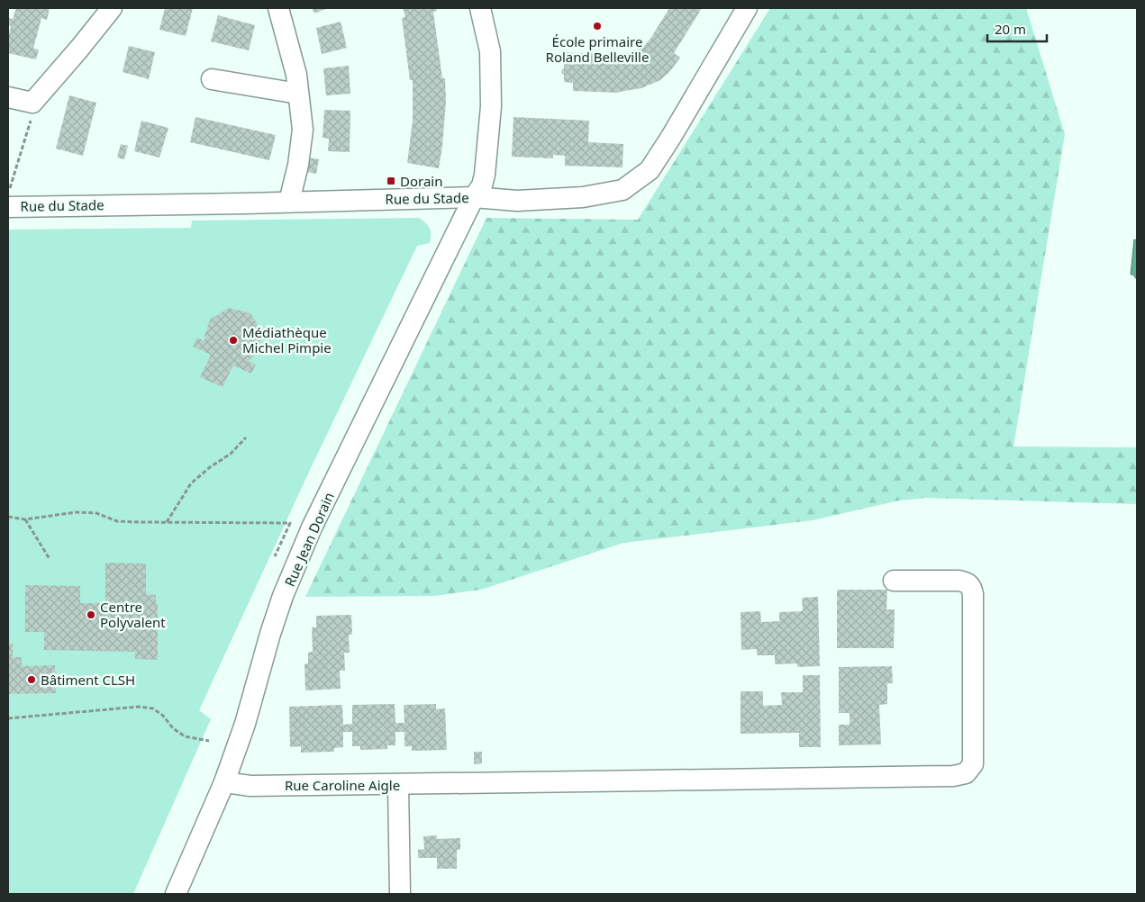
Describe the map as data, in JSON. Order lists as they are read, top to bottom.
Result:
{
  "streets": {
    "street": ["Rue du Stade", "Rue Jean Dorain", "Rue Caroline Aigle"]
  },
  "crossings": [
    ["Rue du Stade", "Rue Jean Dorain"],
    ["Rue Jean Dorain", "Rue Caroline Aigle"]
  ],
  "places": {
    "other": [
      "École primaire Roland Belleville",
      "Médiathèque Michel Pimpie",
      "Centre Polyvalent",
      "Bâtiment CLSH"
    ],
    "transit": ["Dorain"]
  },
  "scale_bar": "20 m"
}
